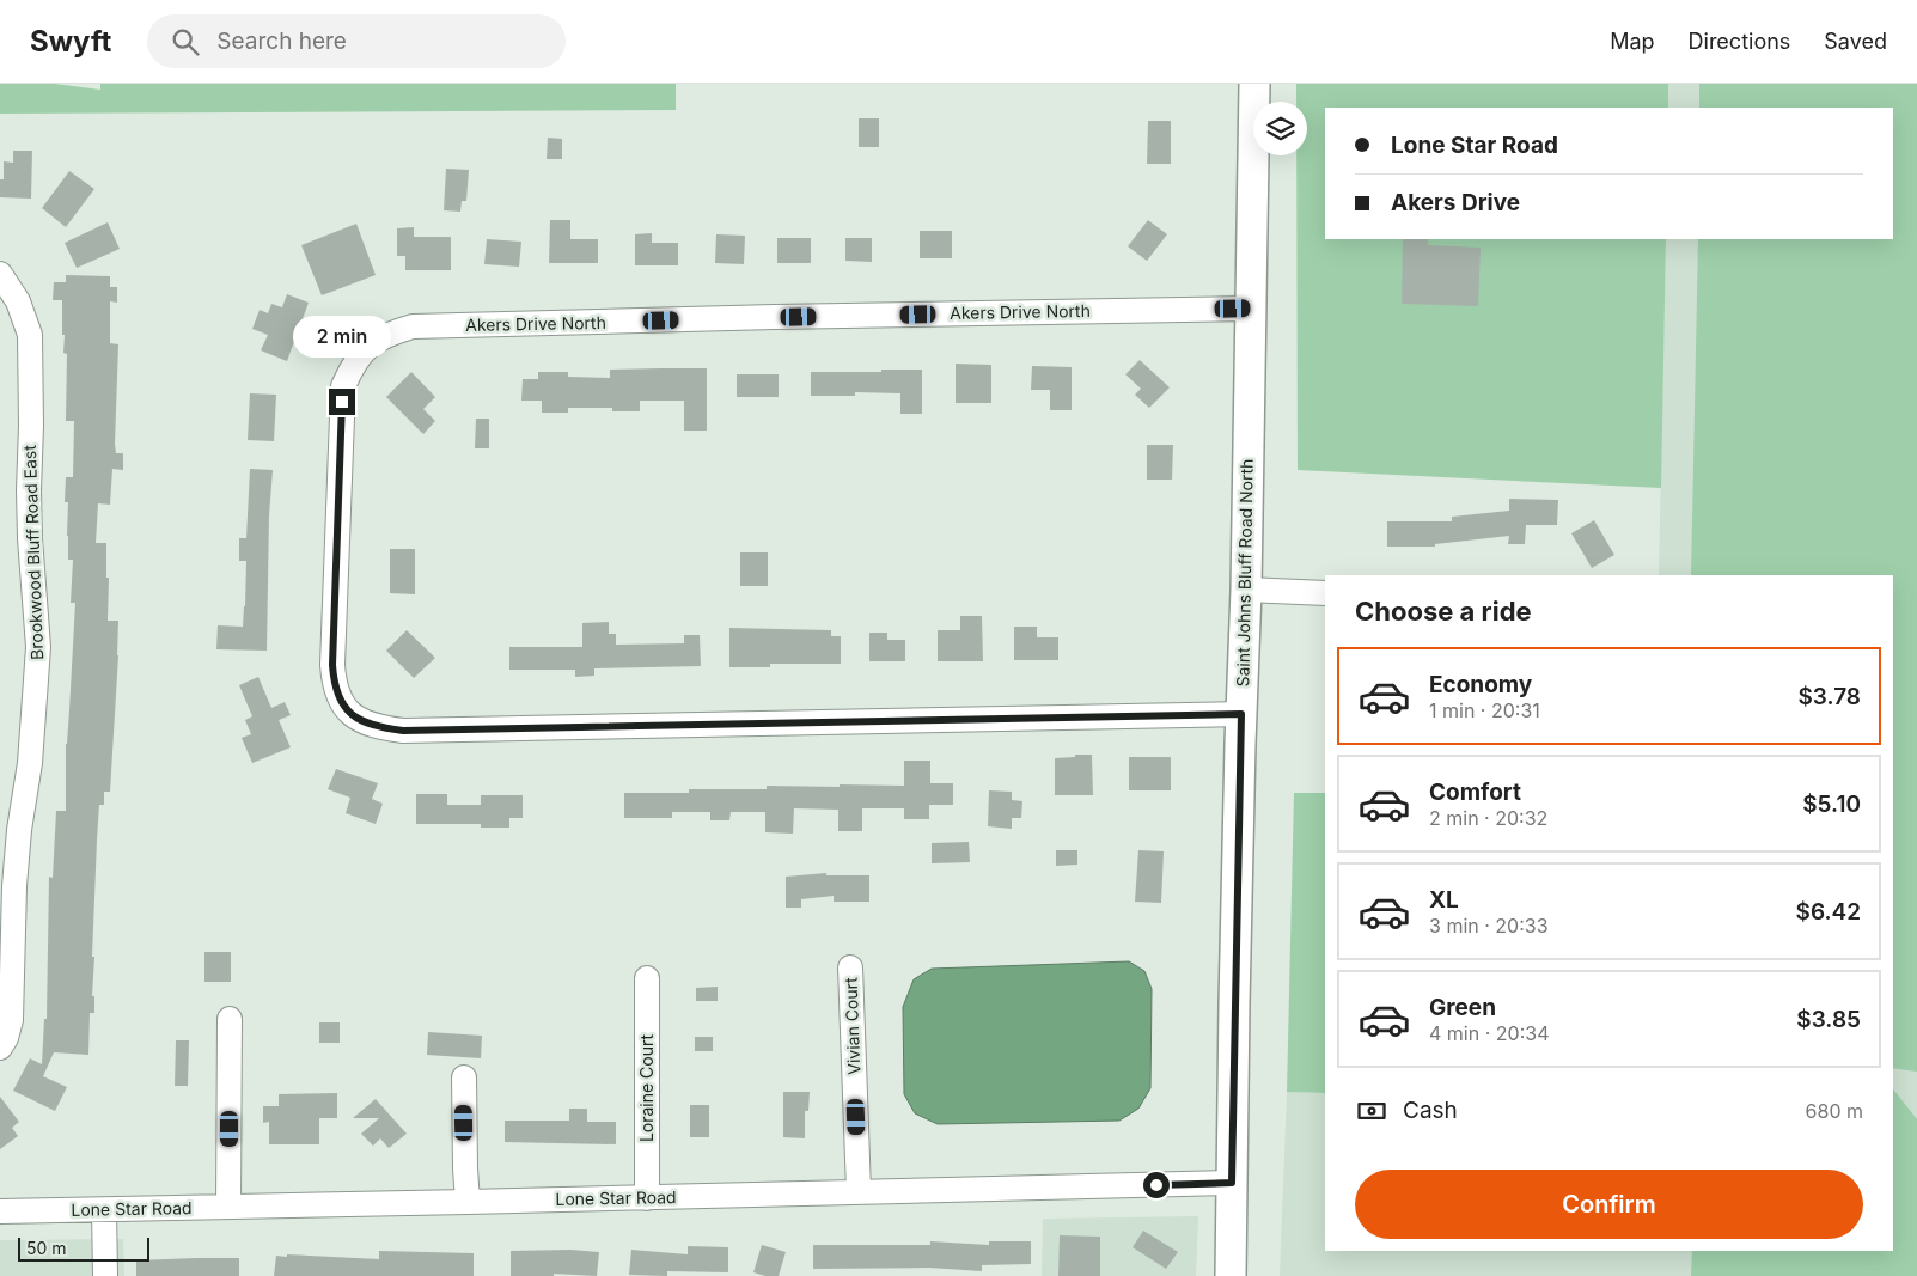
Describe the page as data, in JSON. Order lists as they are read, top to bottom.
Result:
{
  "streets": {
    "main road": ["Saint Johns Bluff Road North"],
    "street": [
      "Akers Drive North",
      "Brookwood Bluff Road East",
      "Vivian Court",
      "Loraine Court",
      "Lone Star Road"
    ]
  },
  "crossings": [
    ["Akers Drive North", "Saint Johns Bluff Road North"],
    ["Saint Johns Bluff Road North", "Lone Star Road"],
    ["Vivian Court", "Lone Star Road"],
    ["Loraine Court", "Lone Star Road"]
  ],
  "scale_bar": "50 m",
  "page": {
    "header": "Swyft",
    "search": "Search here",
    "nav": ["Map", "Directions", "Saved"],
    "banner": ["Lone Star Road", "Akers Drive"],
    "bubble": "2 min",
    "heading": "Choose a ride",
    "list": [
      {
        "name": "Economy",
        "note": "1 min · 20:31",
        "value": "$3.78"
      },
      {
        "name": "Comfort",
        "note": "2 min · 20:32",
        "value": "$5.10"
      },
      {
        "name": "XL",
        "note": "3 min · 20:33",
        "value": "$6.42"
      },
      {
        "name": "Green",
        "note": "4 min · 20:34",
        "value": "$3.85"
      }
    ],
    "pay": ["Cash", "680 m"],
    "buttons": "Confirm",
    "scale": "50 m"
  }
}
